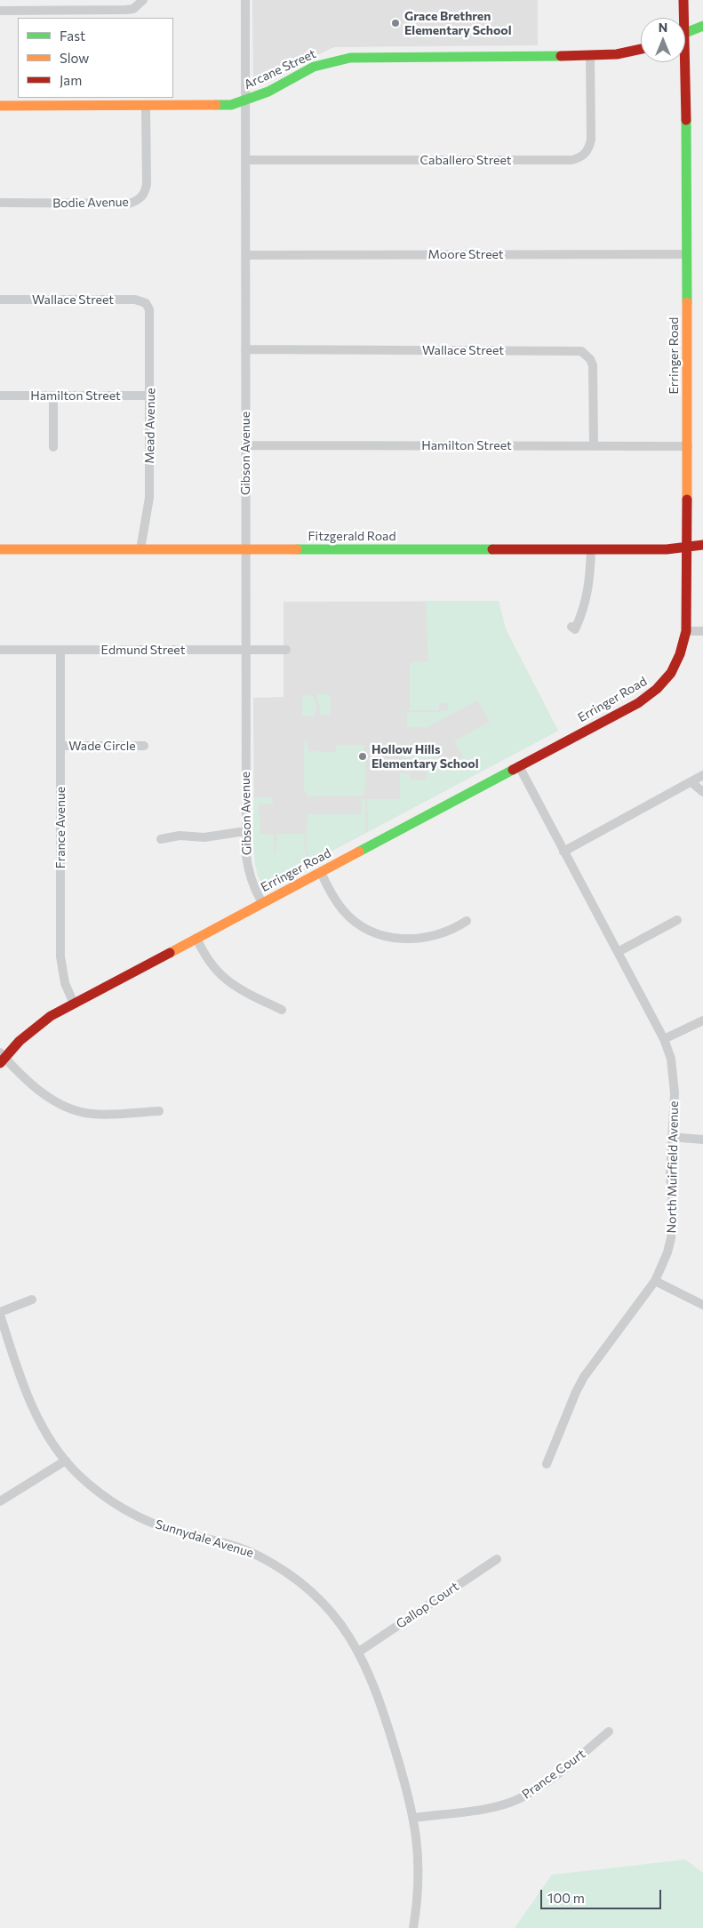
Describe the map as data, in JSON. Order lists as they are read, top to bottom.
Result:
{
  "streets": {
    "street": [
      "Arcane Street",
      "Caballero Street",
      "Bodie Avenue",
      "Moore Street",
      "Wallace Street",
      "Erringer Road",
      "Hamilton Street",
      "Mead Avenue",
      "Gibson Avenue",
      "Fitzgerald Road",
      "Edmund Street",
      "Wade Circle",
      "France Avenue",
      "North Muirfield Avenue",
      "Sunnydale Avenue",
      "Gallop Court",
      "Prance Court"
    ]
  },
  "crossings": [
    ["Arcane Street", "Caballero Street"],
    ["Arcane Street", "Bodie Avenue"],
    ["Arcane Street", "Gibson Avenue"],
    ["Caballero Street", "Gibson Avenue"],
    ["Moore Street", "Erringer Road"],
    ["Moore Street", "Gibson Avenue"],
    ["Wallace Street", "Hamilton Street"],
    ["Wallace Street", "Mead Avenue"],
    ["Wallace Street", "Gibson Avenue"],
    ["Erringer Road", "Hamilton Street"],
    ["Erringer Road", "Gibson Avenue"],
    ["Erringer Road", "Fitzgerald Road"],
    ["Erringer Road", "France Avenue"],
    ["Erringer Road", "North Muirfield Avenue"],
    ["Hamilton Street", "Mead Avenue"],
    ["Hamilton Street", "Gibson Avenue"],
    ["Mead Avenue", "Fitzgerald Road"],
    ["Gibson Avenue", "Fitzgerald Road"],
    ["Gibson Avenue", "Edmund Street"],
    ["Edmund Street", "France Avenue"],
    ["Wade Circle", "France Avenue"],
    ["Sunnydale Avenue", "Gallop Court"],
    ["Sunnydale Avenue", "Prance Court"]
  ],
  "places": ["Grace Brethren Elementary School", "Hollow Hills Elementary School"],
  "legend": ["Fast", "Slow", "Jam"],
  "scale_bar": "100 m",
  "north": "top"
}
